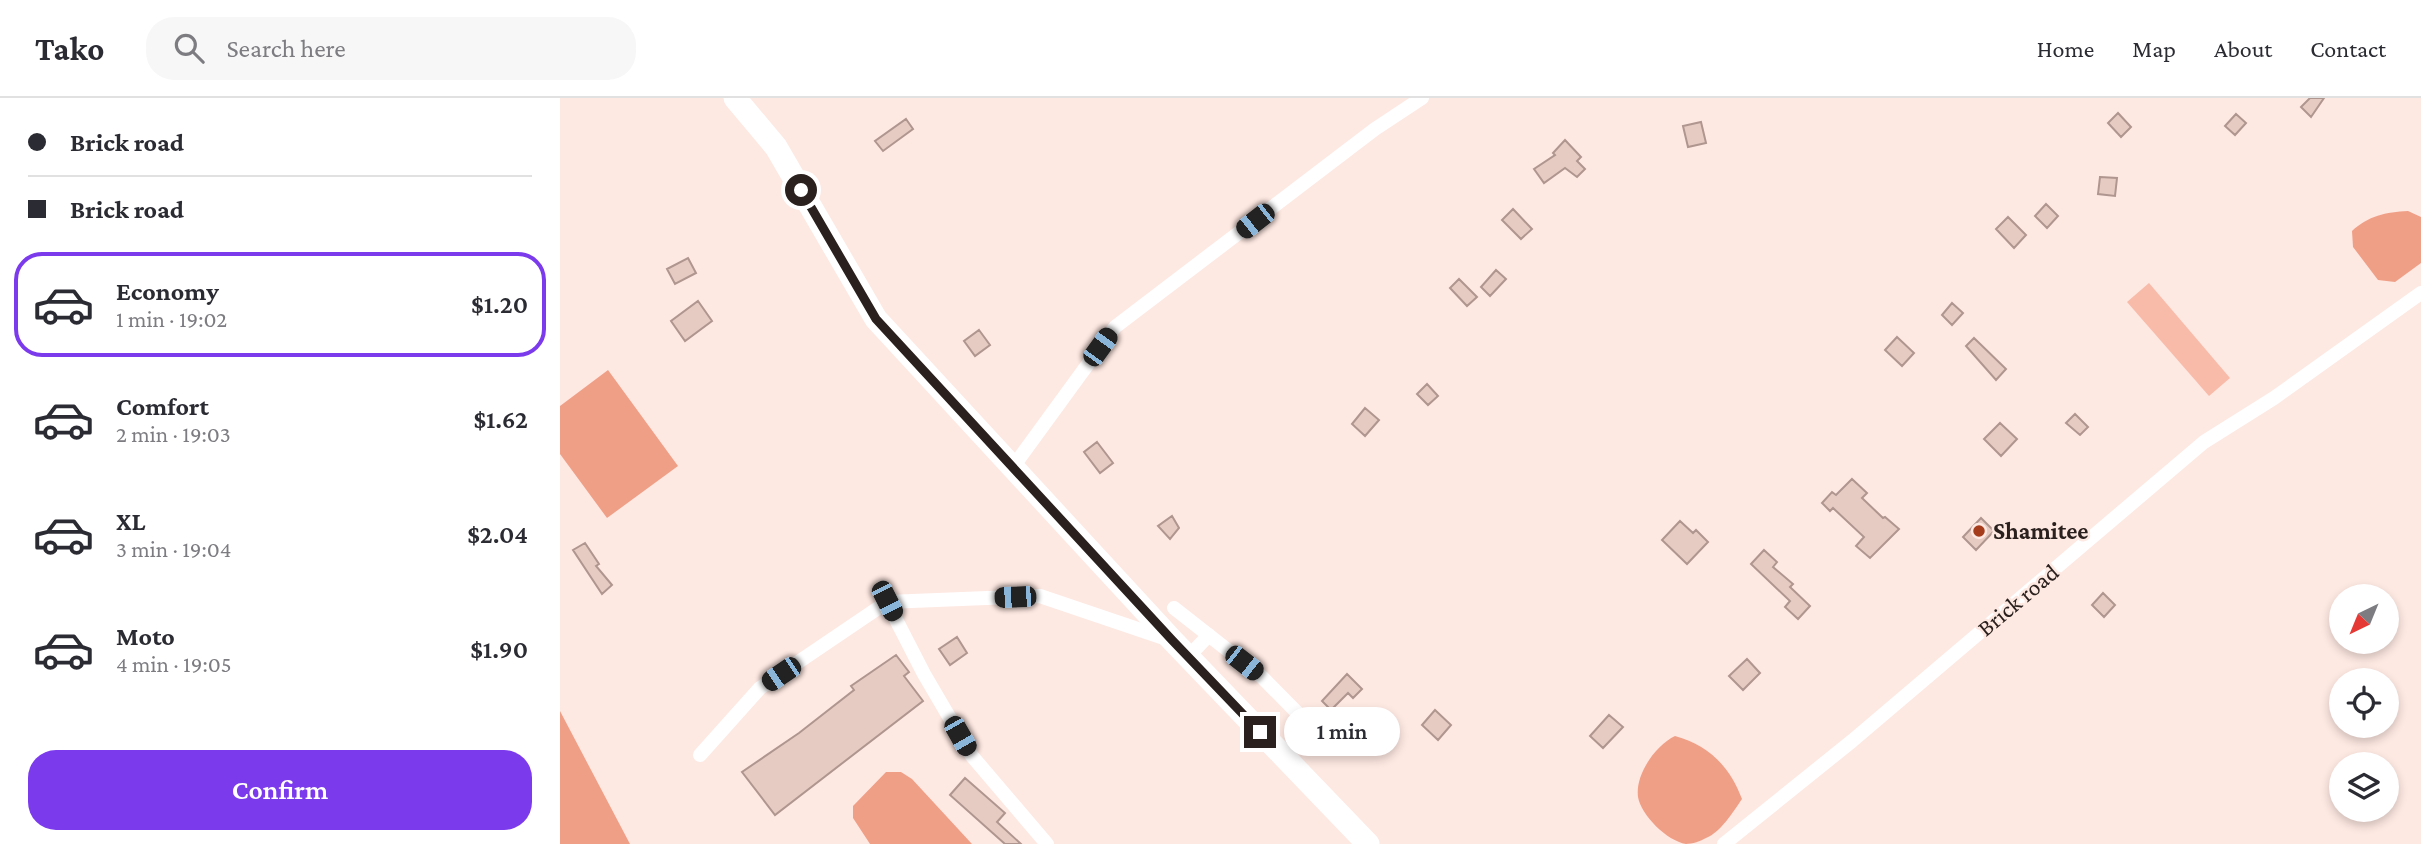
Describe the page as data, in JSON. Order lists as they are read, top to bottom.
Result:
{
  "streets": {
    "street": ["Brick road"]
  },
  "places": ["Shamitee"],
  "north": "bottom left",
  "page": {
    "header": "Tako",
    "search": "Search here",
    "nav": [
      "Home",
      "Map",
      "About",
      "Contact"
    ],
    "banner": ["Brick road", "Brick road"],
    "list": [
      {
        "name": "Economy",
        "note": "1 min · 19:02",
        "value": "$1.20"
      },
      {
        "name": "Comfort",
        "note": "2 min · 19:03",
        "value": "$1.62"
      },
      {
        "name": "XL",
        "note": "3 min · 19:04",
        "value": "$2.04"
      },
      {
        "name": "Moto",
        "note": "4 min · 19:05",
        "value": "$1.90"
      }
    ],
    "bubble": "1 min",
    "buttons": "Confirm"
  }
}
